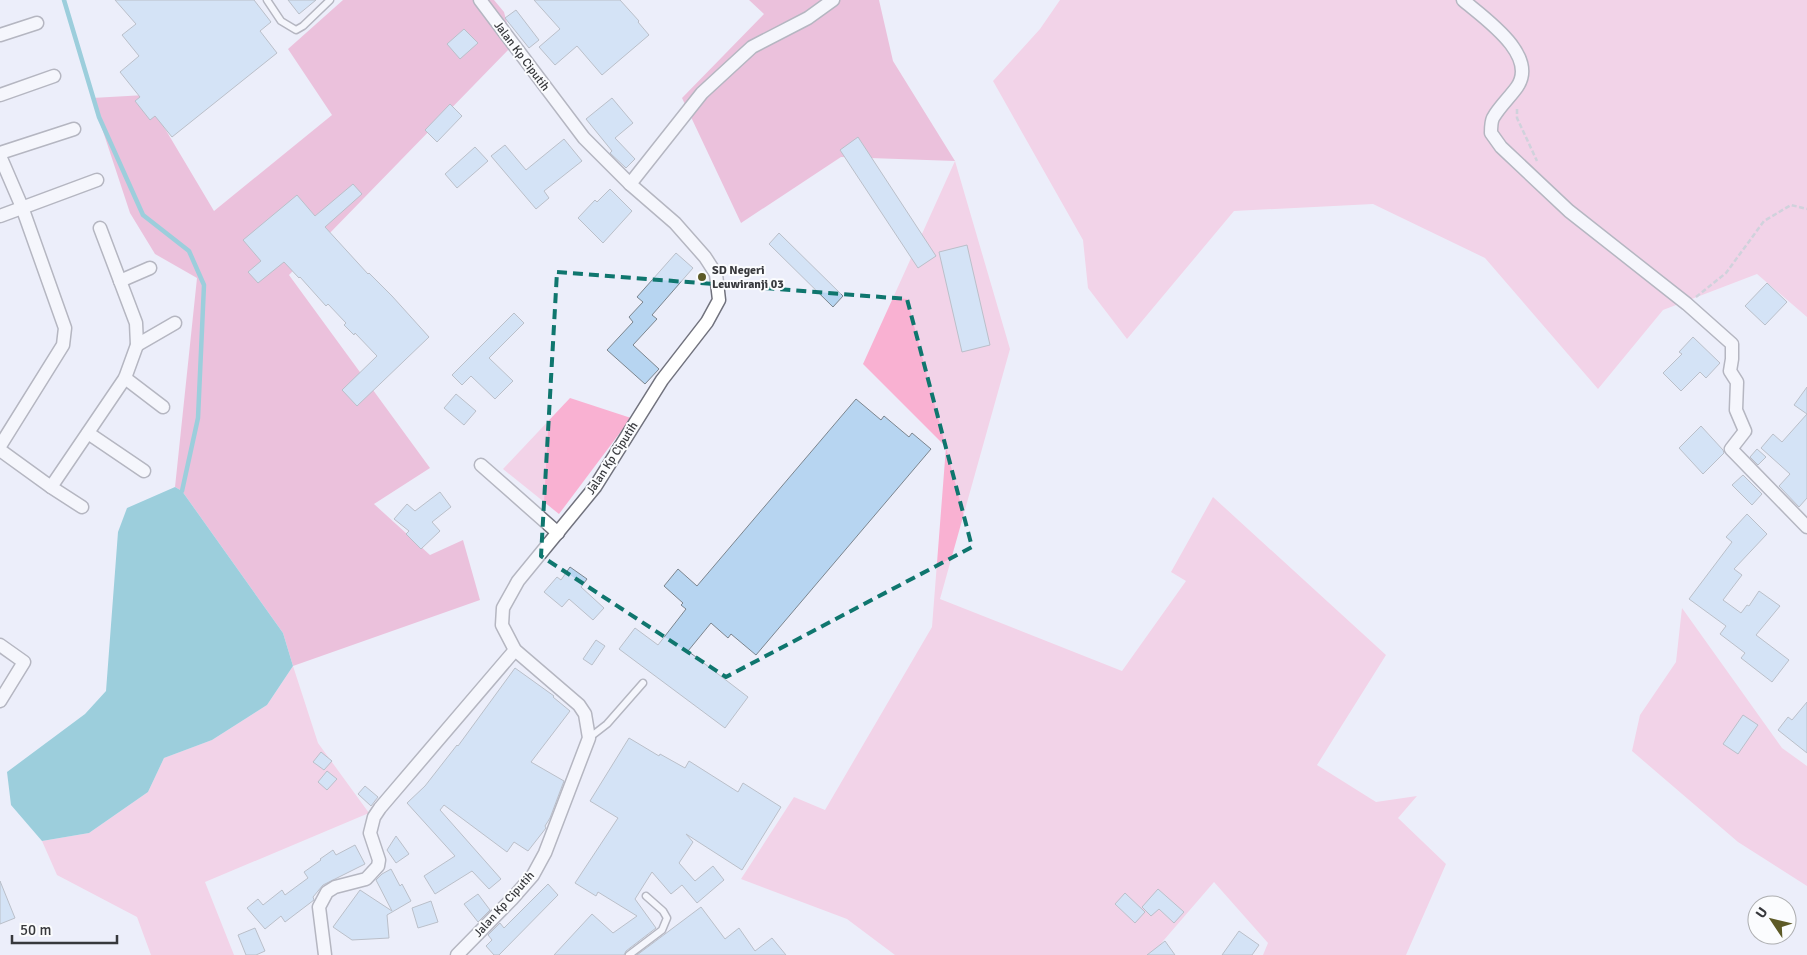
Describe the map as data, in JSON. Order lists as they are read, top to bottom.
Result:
{
  "streets": {
    "street": ["Jalan Kp Ciputih"]
  },
  "places": ["SD Negeri Leuwiranji 03"],
  "scale_bar": "50 m",
  "north": "top left"
}
